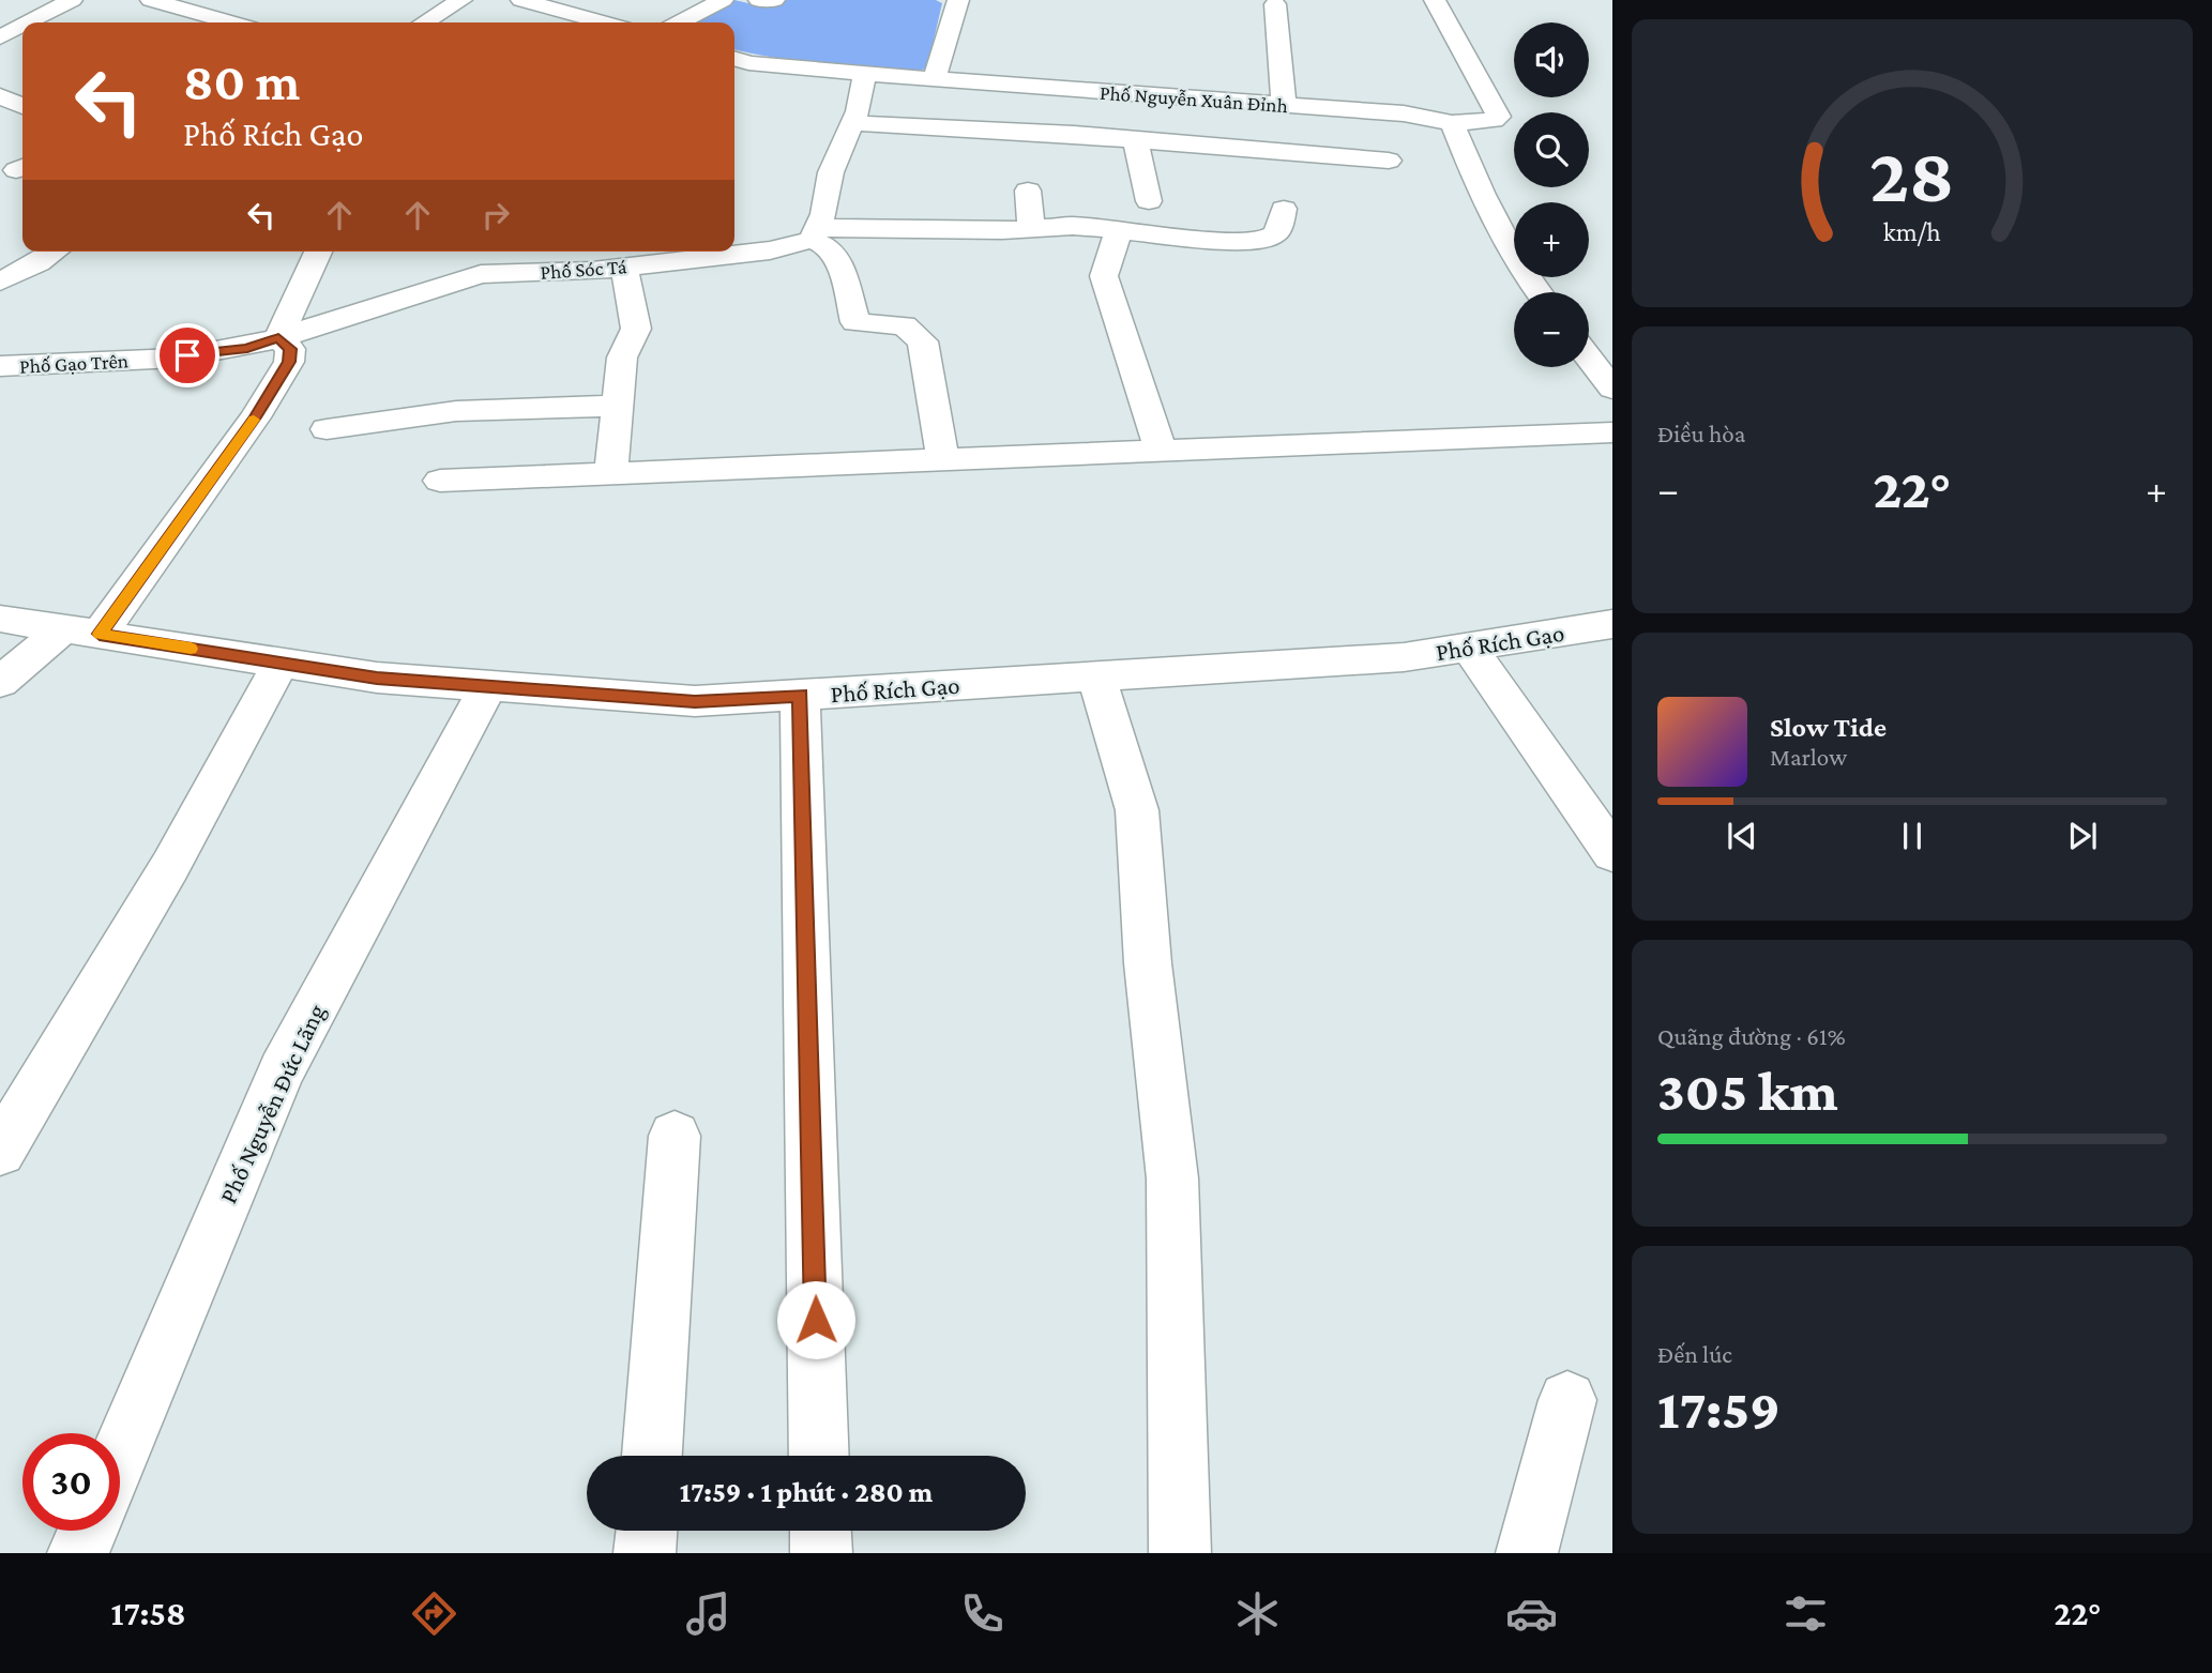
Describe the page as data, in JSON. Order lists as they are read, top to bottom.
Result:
{
  "streets": {
    "street": [
      "Phố Nguyễn Xuân Đỉnh",
      "Phố Sóc Tá",
      "Phố Gạo Trên",
      "Phố Rích Gạo",
      "Phố Nguyễn Đức Lãng"
    ]
  },
  "crossings": [
    ["Phố Sóc Tá", "Phố Gạo Trên"],
    ["Phố Rích Gạo", "Phố Nguyễn Đức Lãng"]
  ],
  "page": {
    "map_buttons": ["+", "−"],
    "turn": ["80 m", "Phố Rích Gạo"],
    "tile": [
      "Điều hòa",
      ["Quãng đường · 61%", "305 km"],
      ["Đến lúc", "17:59"]
    ],
    "heat": ["−", "22°", "+"],
    "song": ["Slow Tide", "Marlow"],
    "limit": "30",
    "trip": "17:59 · 1 phút · 280 m",
    "tabs": ["17:58", "22°"],
    "gauge": ["28", "km/h"]
  }
}
